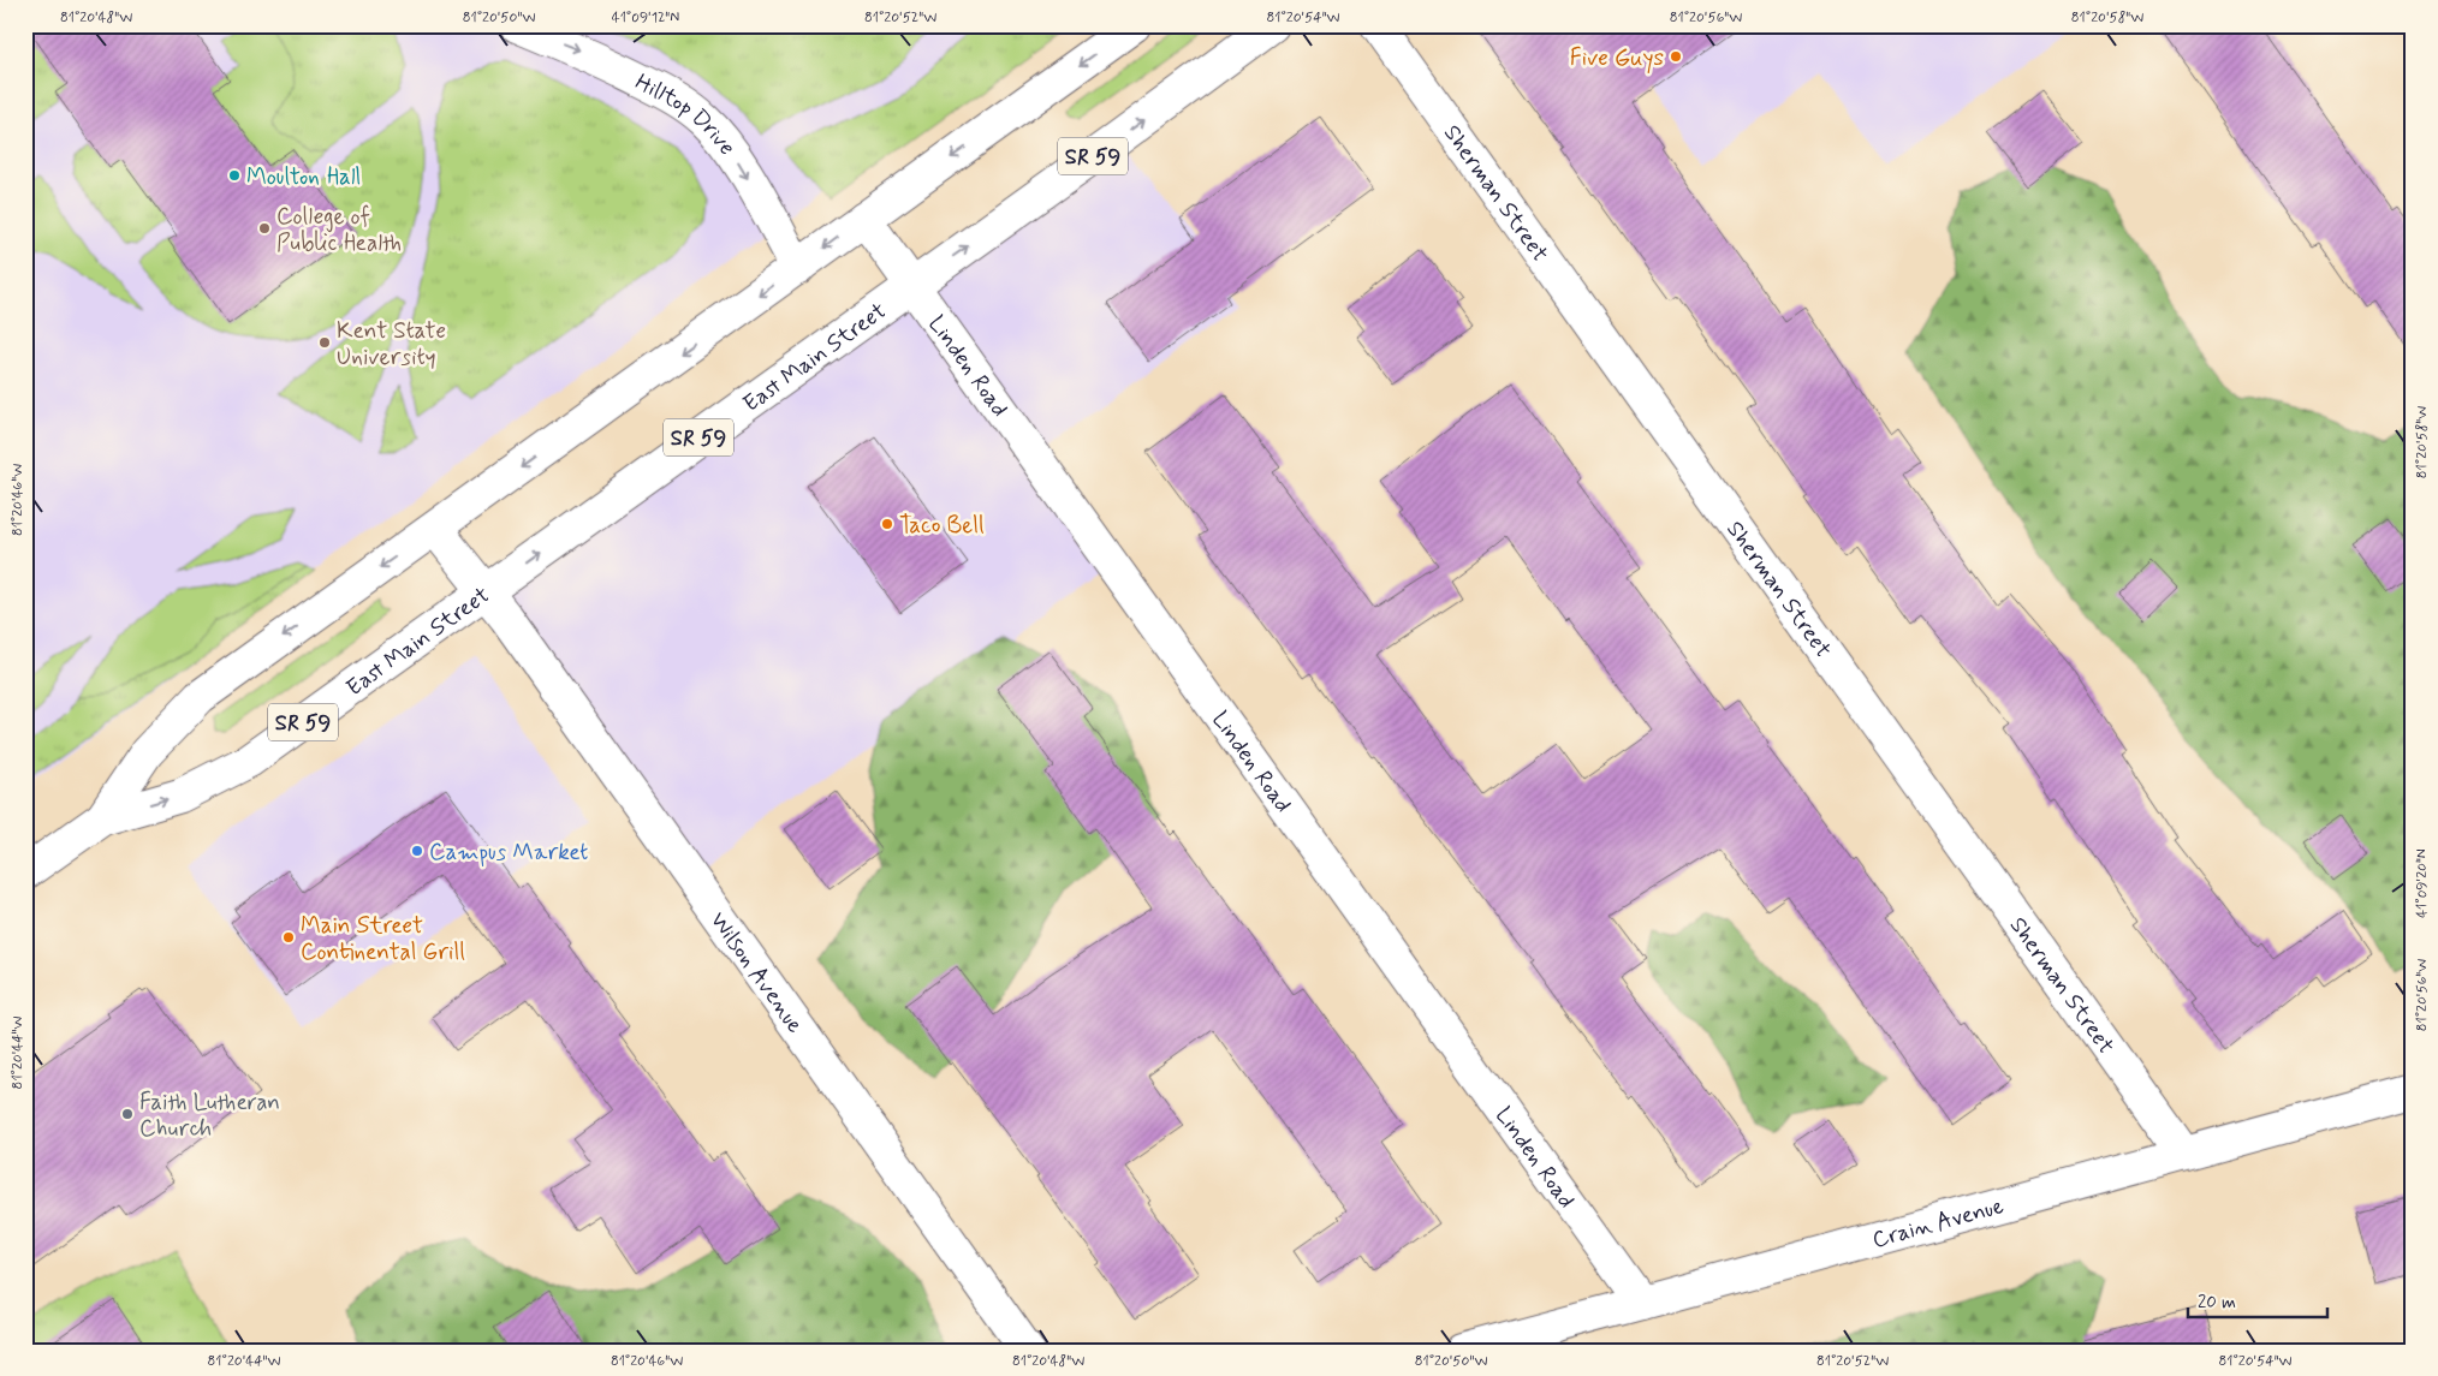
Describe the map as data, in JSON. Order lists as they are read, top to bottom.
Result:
{
  "streets": {
    "street": [
      "Hilltop Drive",
      "SR 59",
      "Sherman Street",
      "East Main Street",
      "Linden Road",
      "Wilson Avenue",
      "Crain Avenue"
    ]
  },
  "crossings": [
    ["Hilltop Drive", "East Main Street"],
    ["Sherman Street", "Crain Avenue"],
    ["East Main Street", "Linden Road"],
    ["East Main Street", "Wilson Avenue"],
    ["Linden Road", "Crain Avenue"]
  ],
  "one_way": ["Hilltop Drive"],
  "places": [
    "Five Guys",
    "Moulton Hall",
    "College of Public Health",
    "Kent State University",
    "Taco Bell",
    "Campus Market",
    "Main Street Continental Grill",
    "Faith Lutheran Church"
  ],
  "scale_bar": "20 m",
  "coordinates": [
    "81°20'48\"W",
    "81°20'50\"W",
    "41°09'12\"N",
    "81°20'52\"W",
    "81°20'54\"W",
    "81°20'56\"W",
    "81°20'58\"W",
    "81°20'46\"W",
    "41°09'20\"N",
    "81°20'44\"W"
  ]
}
